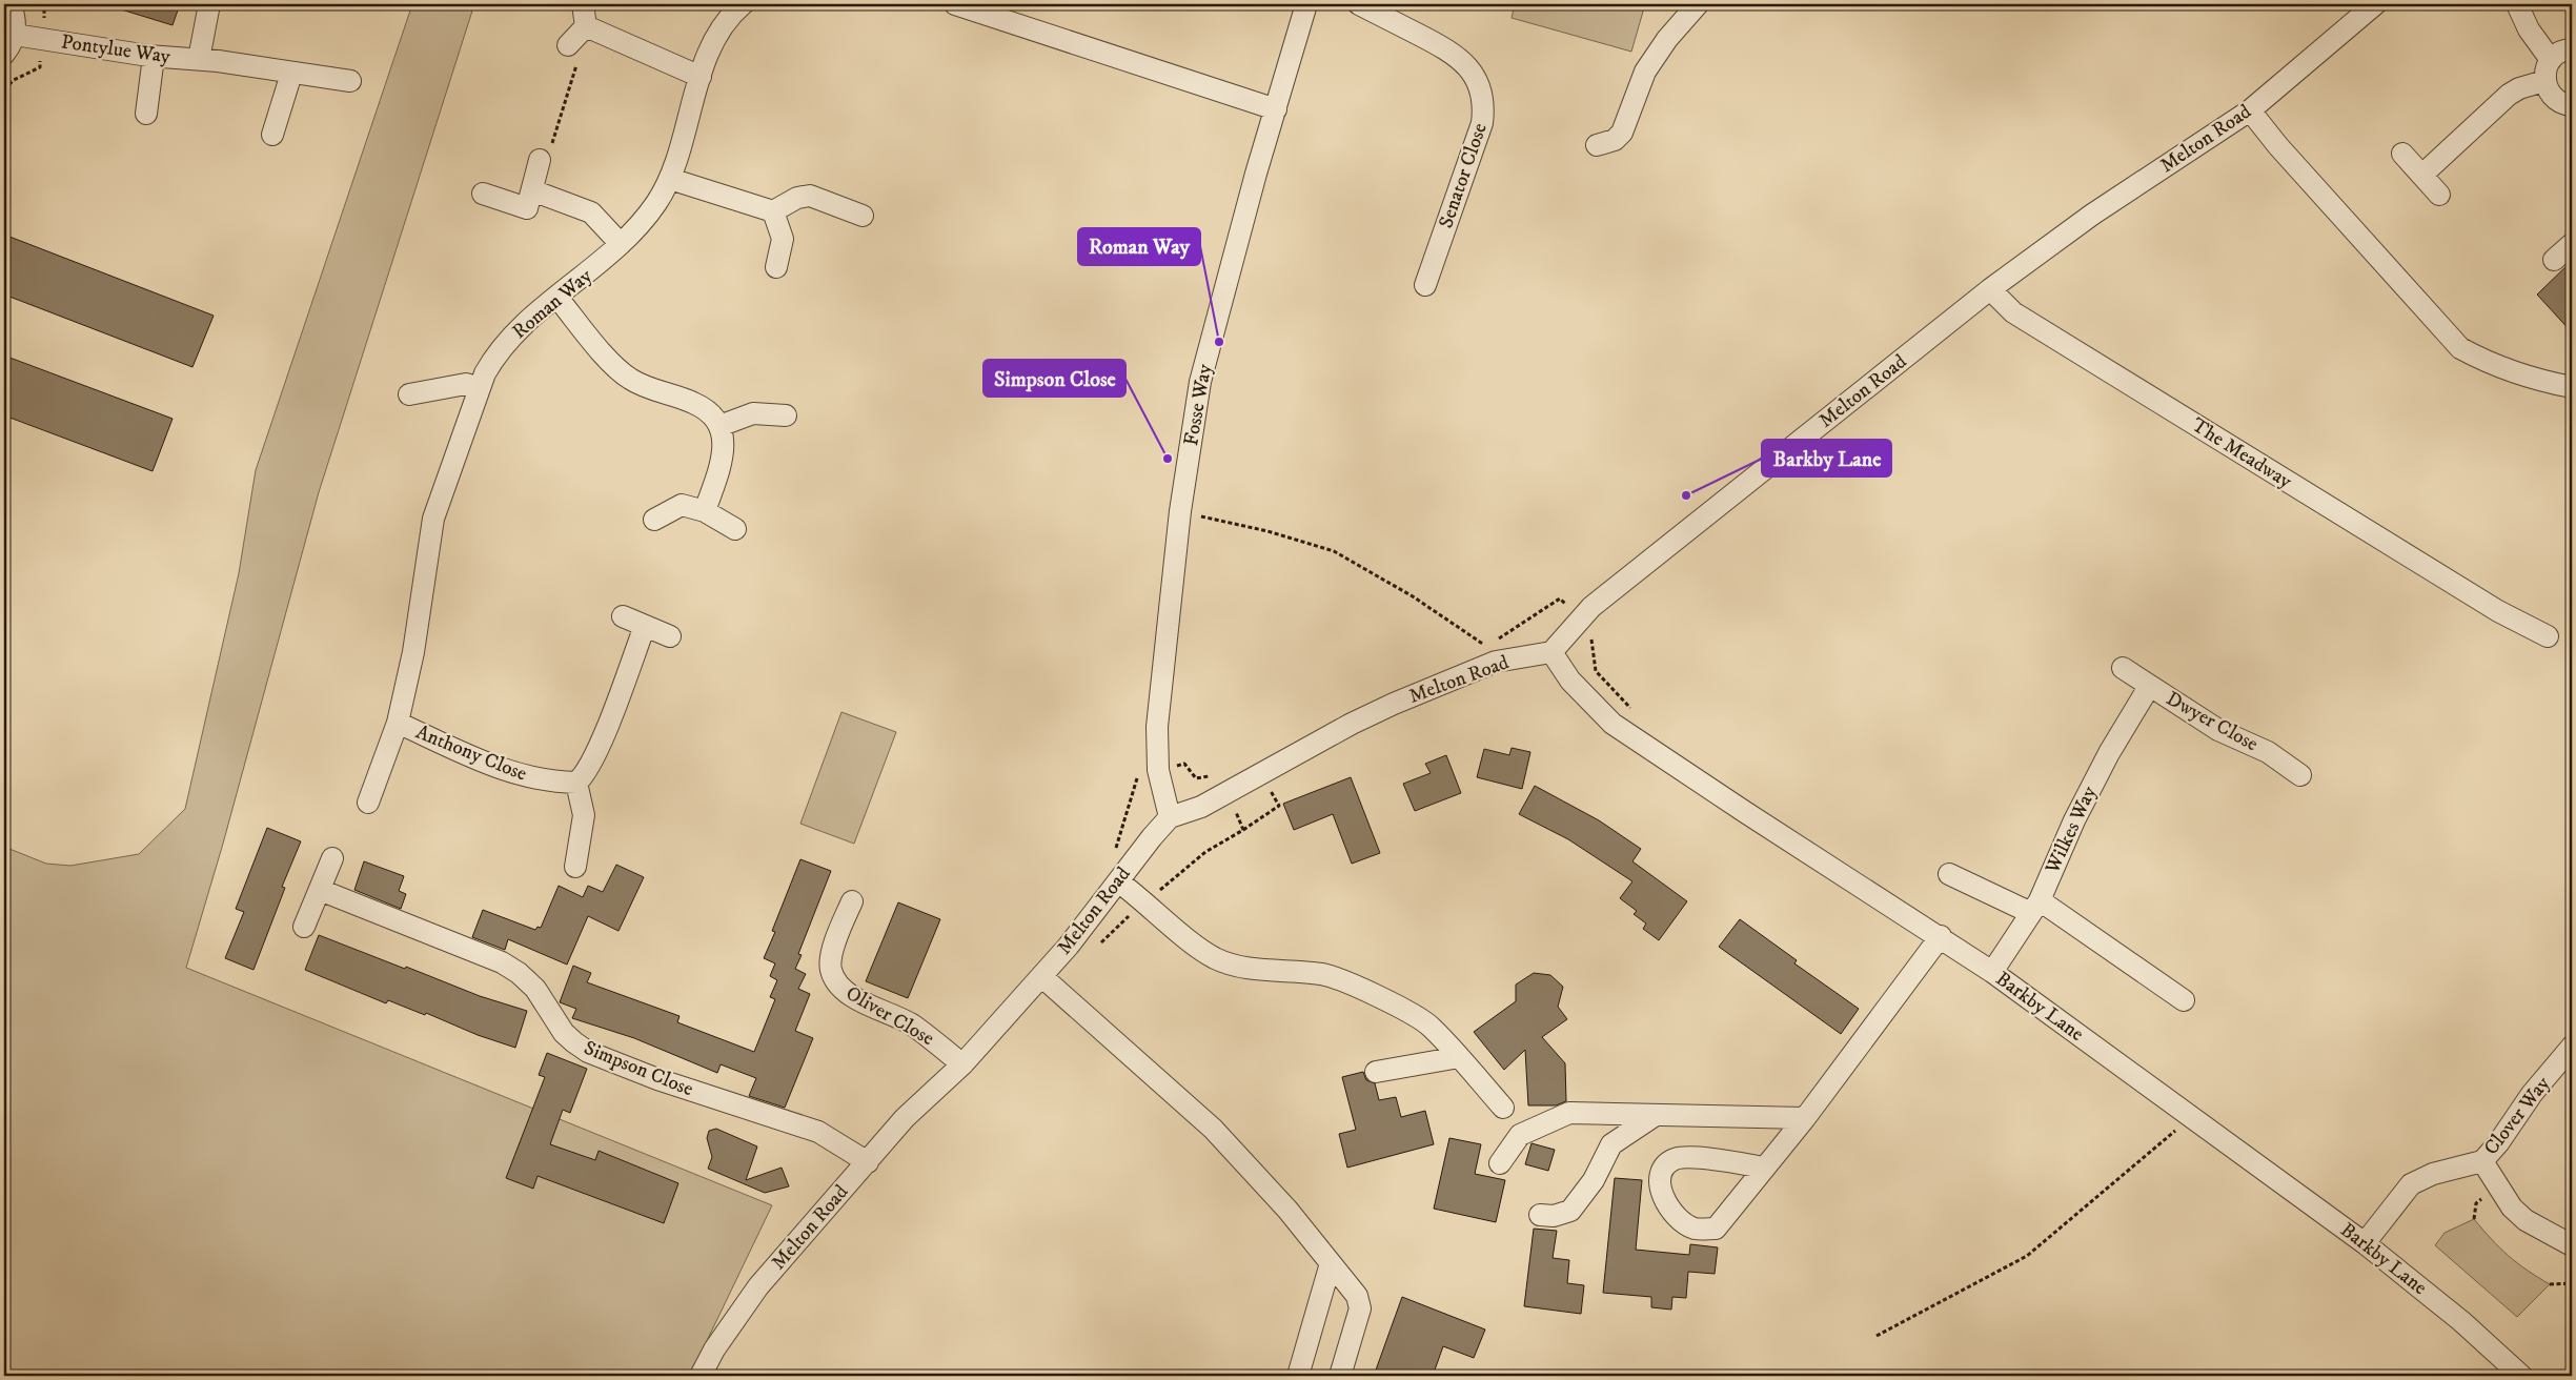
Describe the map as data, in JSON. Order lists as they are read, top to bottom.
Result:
{
  "streets": {
    "street": [
      "Pontylue Way",
      "Melton Road",
      "Senator Close",
      "Roman Way",
      "Fosse Way",
      "The Meadway",
      "Dwyer Close",
      "Anthony Close",
      "Wilkes Way",
      "Barkby Lane",
      "Oliver Close",
      "Simpson Close",
      "Clover Way"
    ]
  },
  "crossings": [
    ["Melton Road", "Fosse Way"],
    ["Melton Road", "The Meadway"],
    ["Melton Road", "Barkby Lane"],
    ["Melton Road", "Oliver Close"],
    ["Melton Road", "Simpson Close"],
    ["Roman Way", "Anthony Close"],
    ["Dwyer Close", "Wilkes Way"],
    ["Wilkes Way", "Barkby Lane"],
    ["Barkby Lane", "Clover Way"]
  ],
  "places": ["Roman Way", "Simpson Close", "Barkby Lane"]
}
